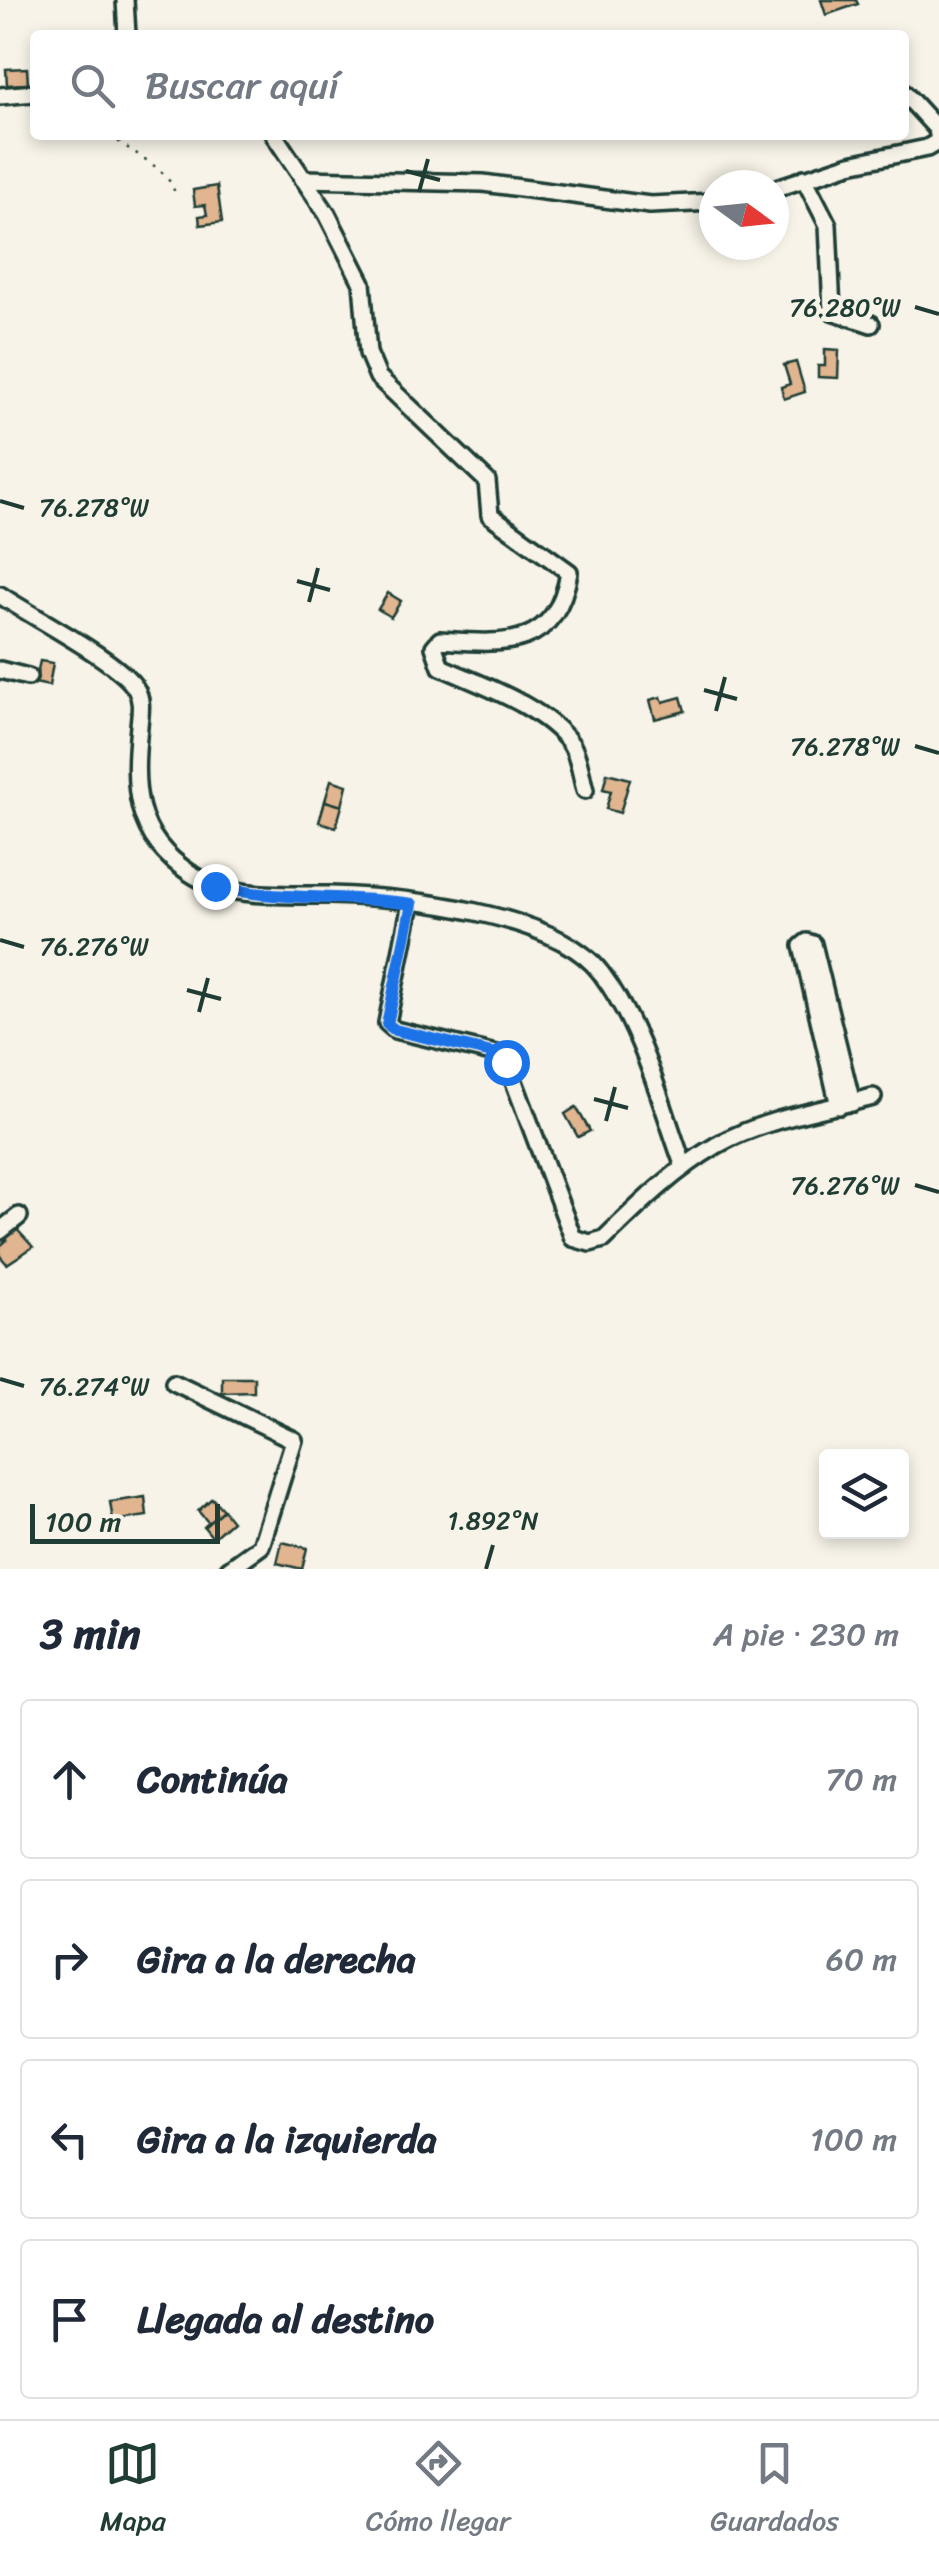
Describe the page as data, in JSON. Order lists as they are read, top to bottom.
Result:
{
  "scale_bar": "100 m",
  "north": "right",
  "page": {
    "search": "Buscar aquí",
    "scale": "100 m",
    "heading": ["3 min", "A pie · 230 m"],
    "list": [
      ["Continúa", "70 m"],
      ["Gira a la derecha", "60 m"],
      ["Gira a la izquierda", "100 m"],
      "Llegada al destino"
    ],
    "nav": ["Mapa", "Cómo llegar", "Guardados"]
  },
  "coordinates": [
    "76.280°W",
    "76.278°W",
    "76.276°W",
    "76.274°W",
    "1.892°N"
  ]
}
